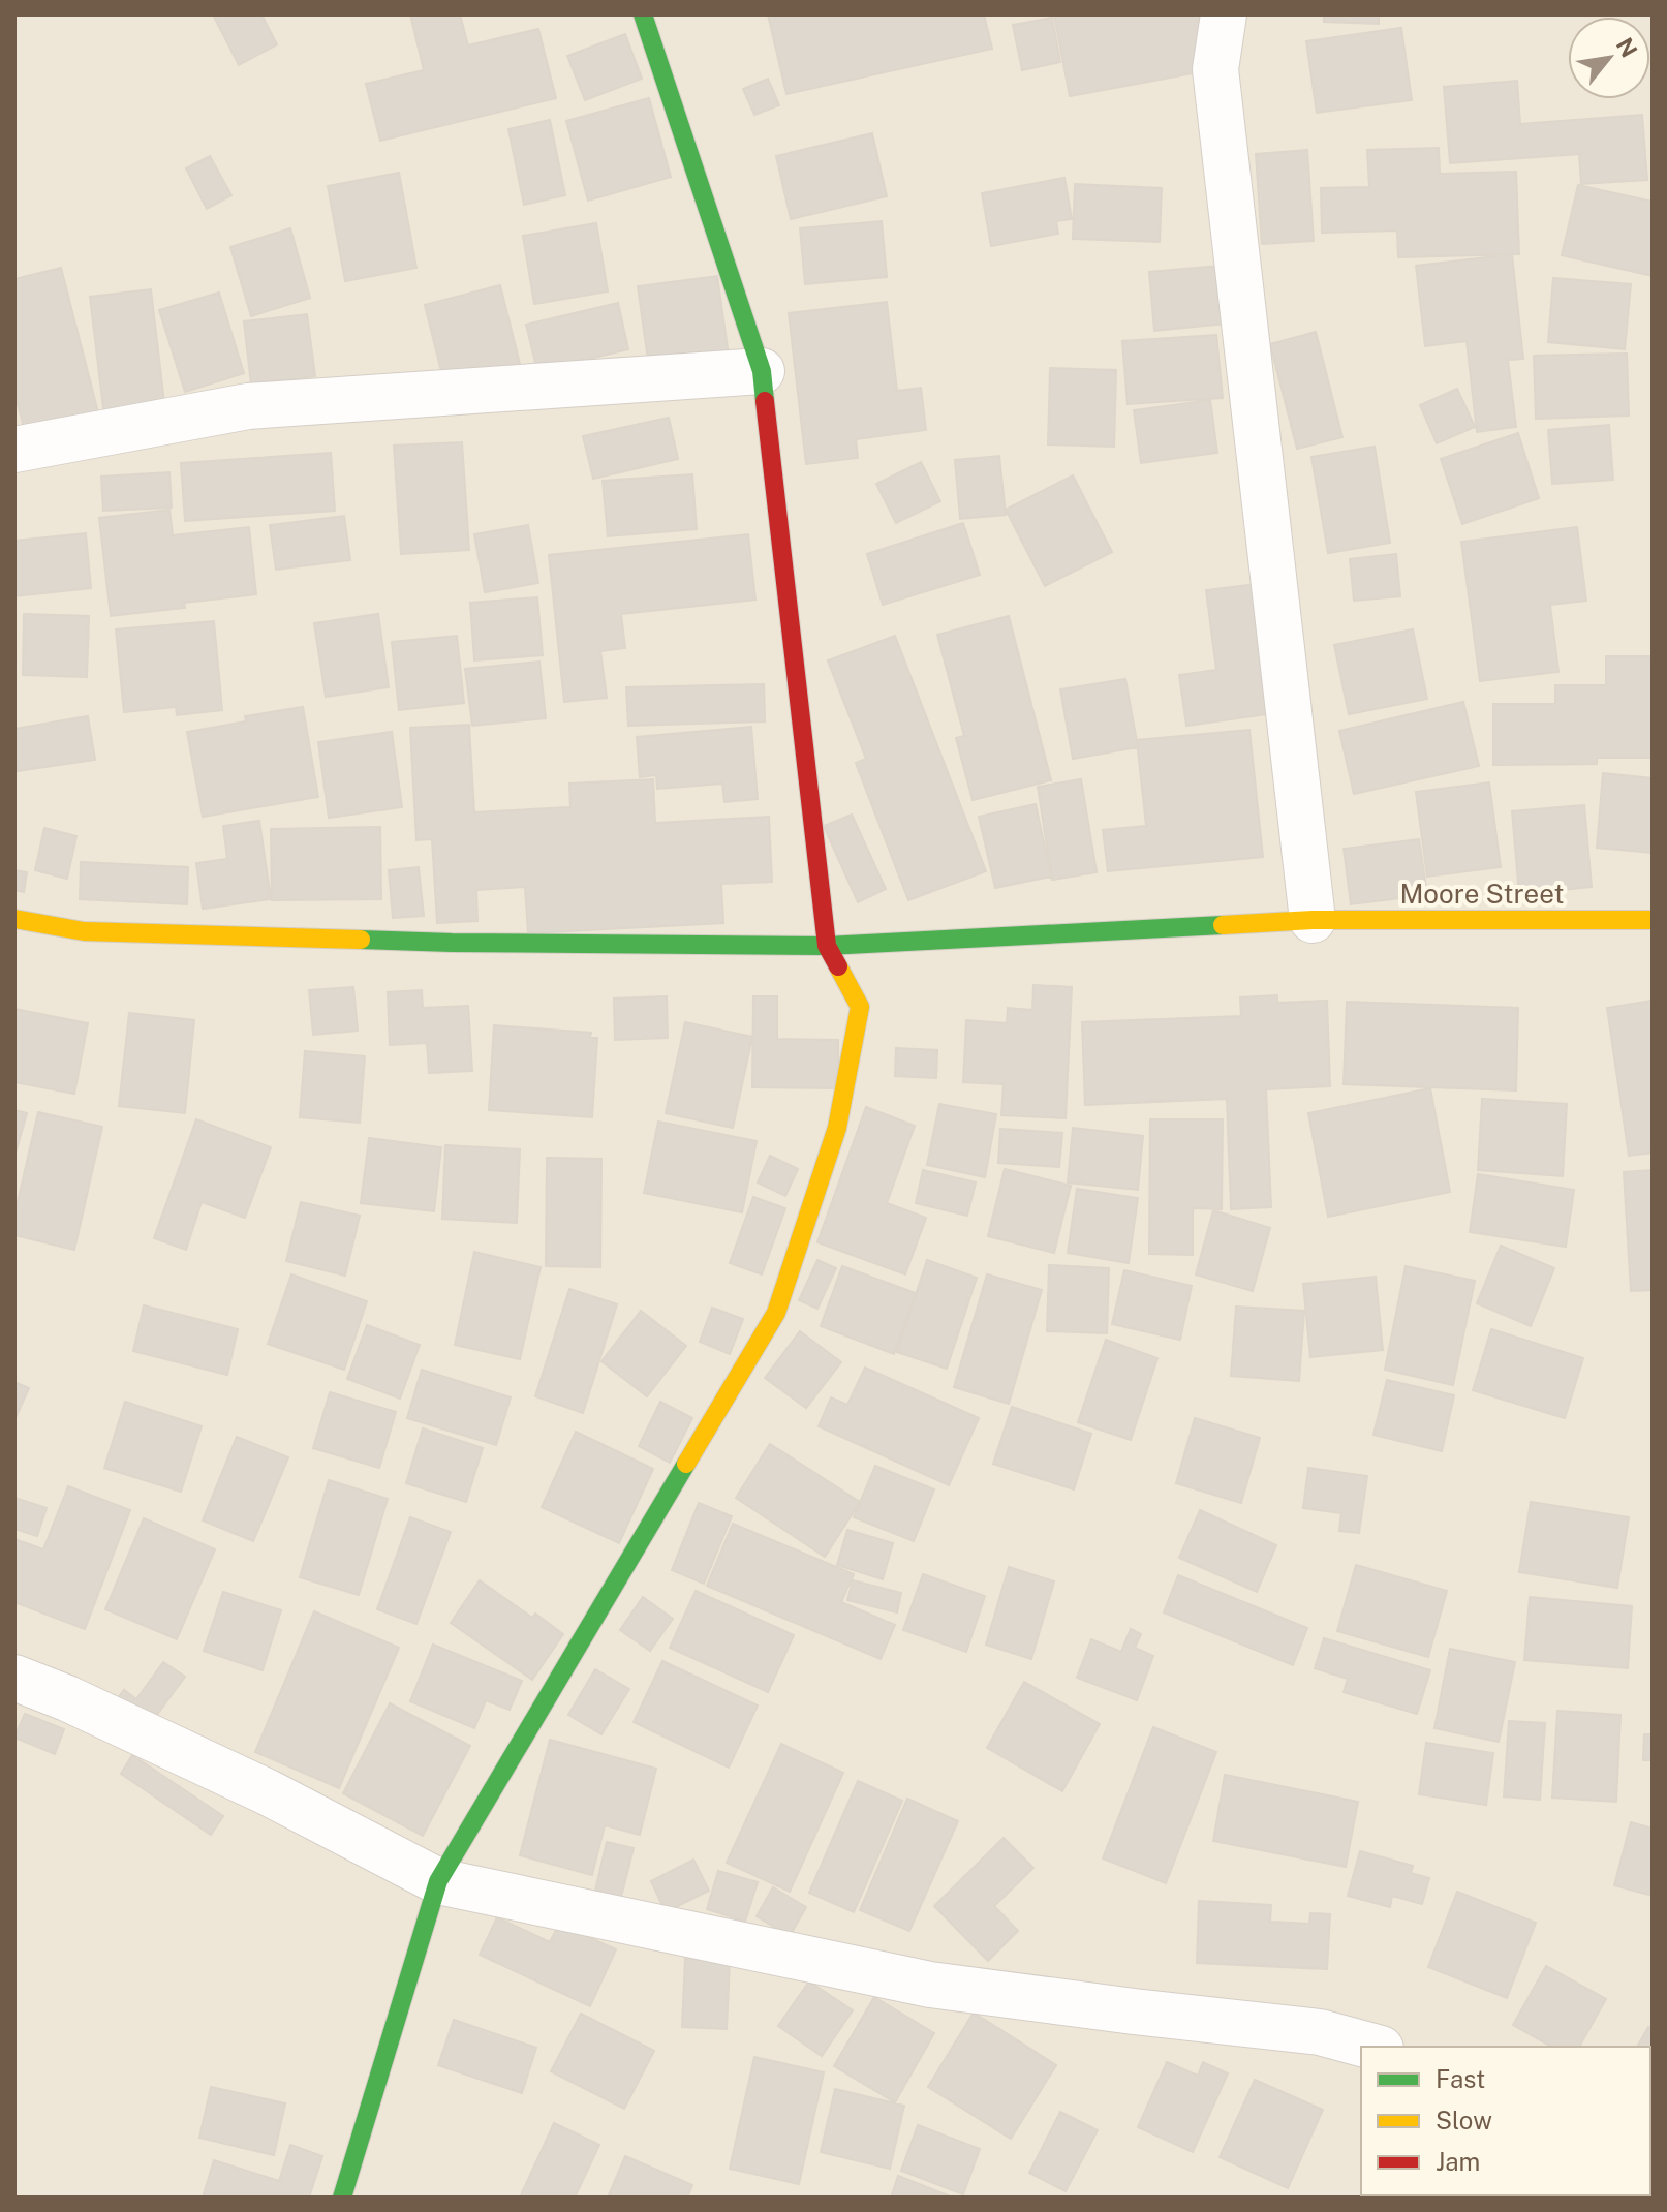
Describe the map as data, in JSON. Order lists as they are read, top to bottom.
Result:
{
  "streets": {
    "street": ["Moore Street"]
  },
  "legend": ["Fast", "Slow", "Jam"],
  "north": "top right"
}
